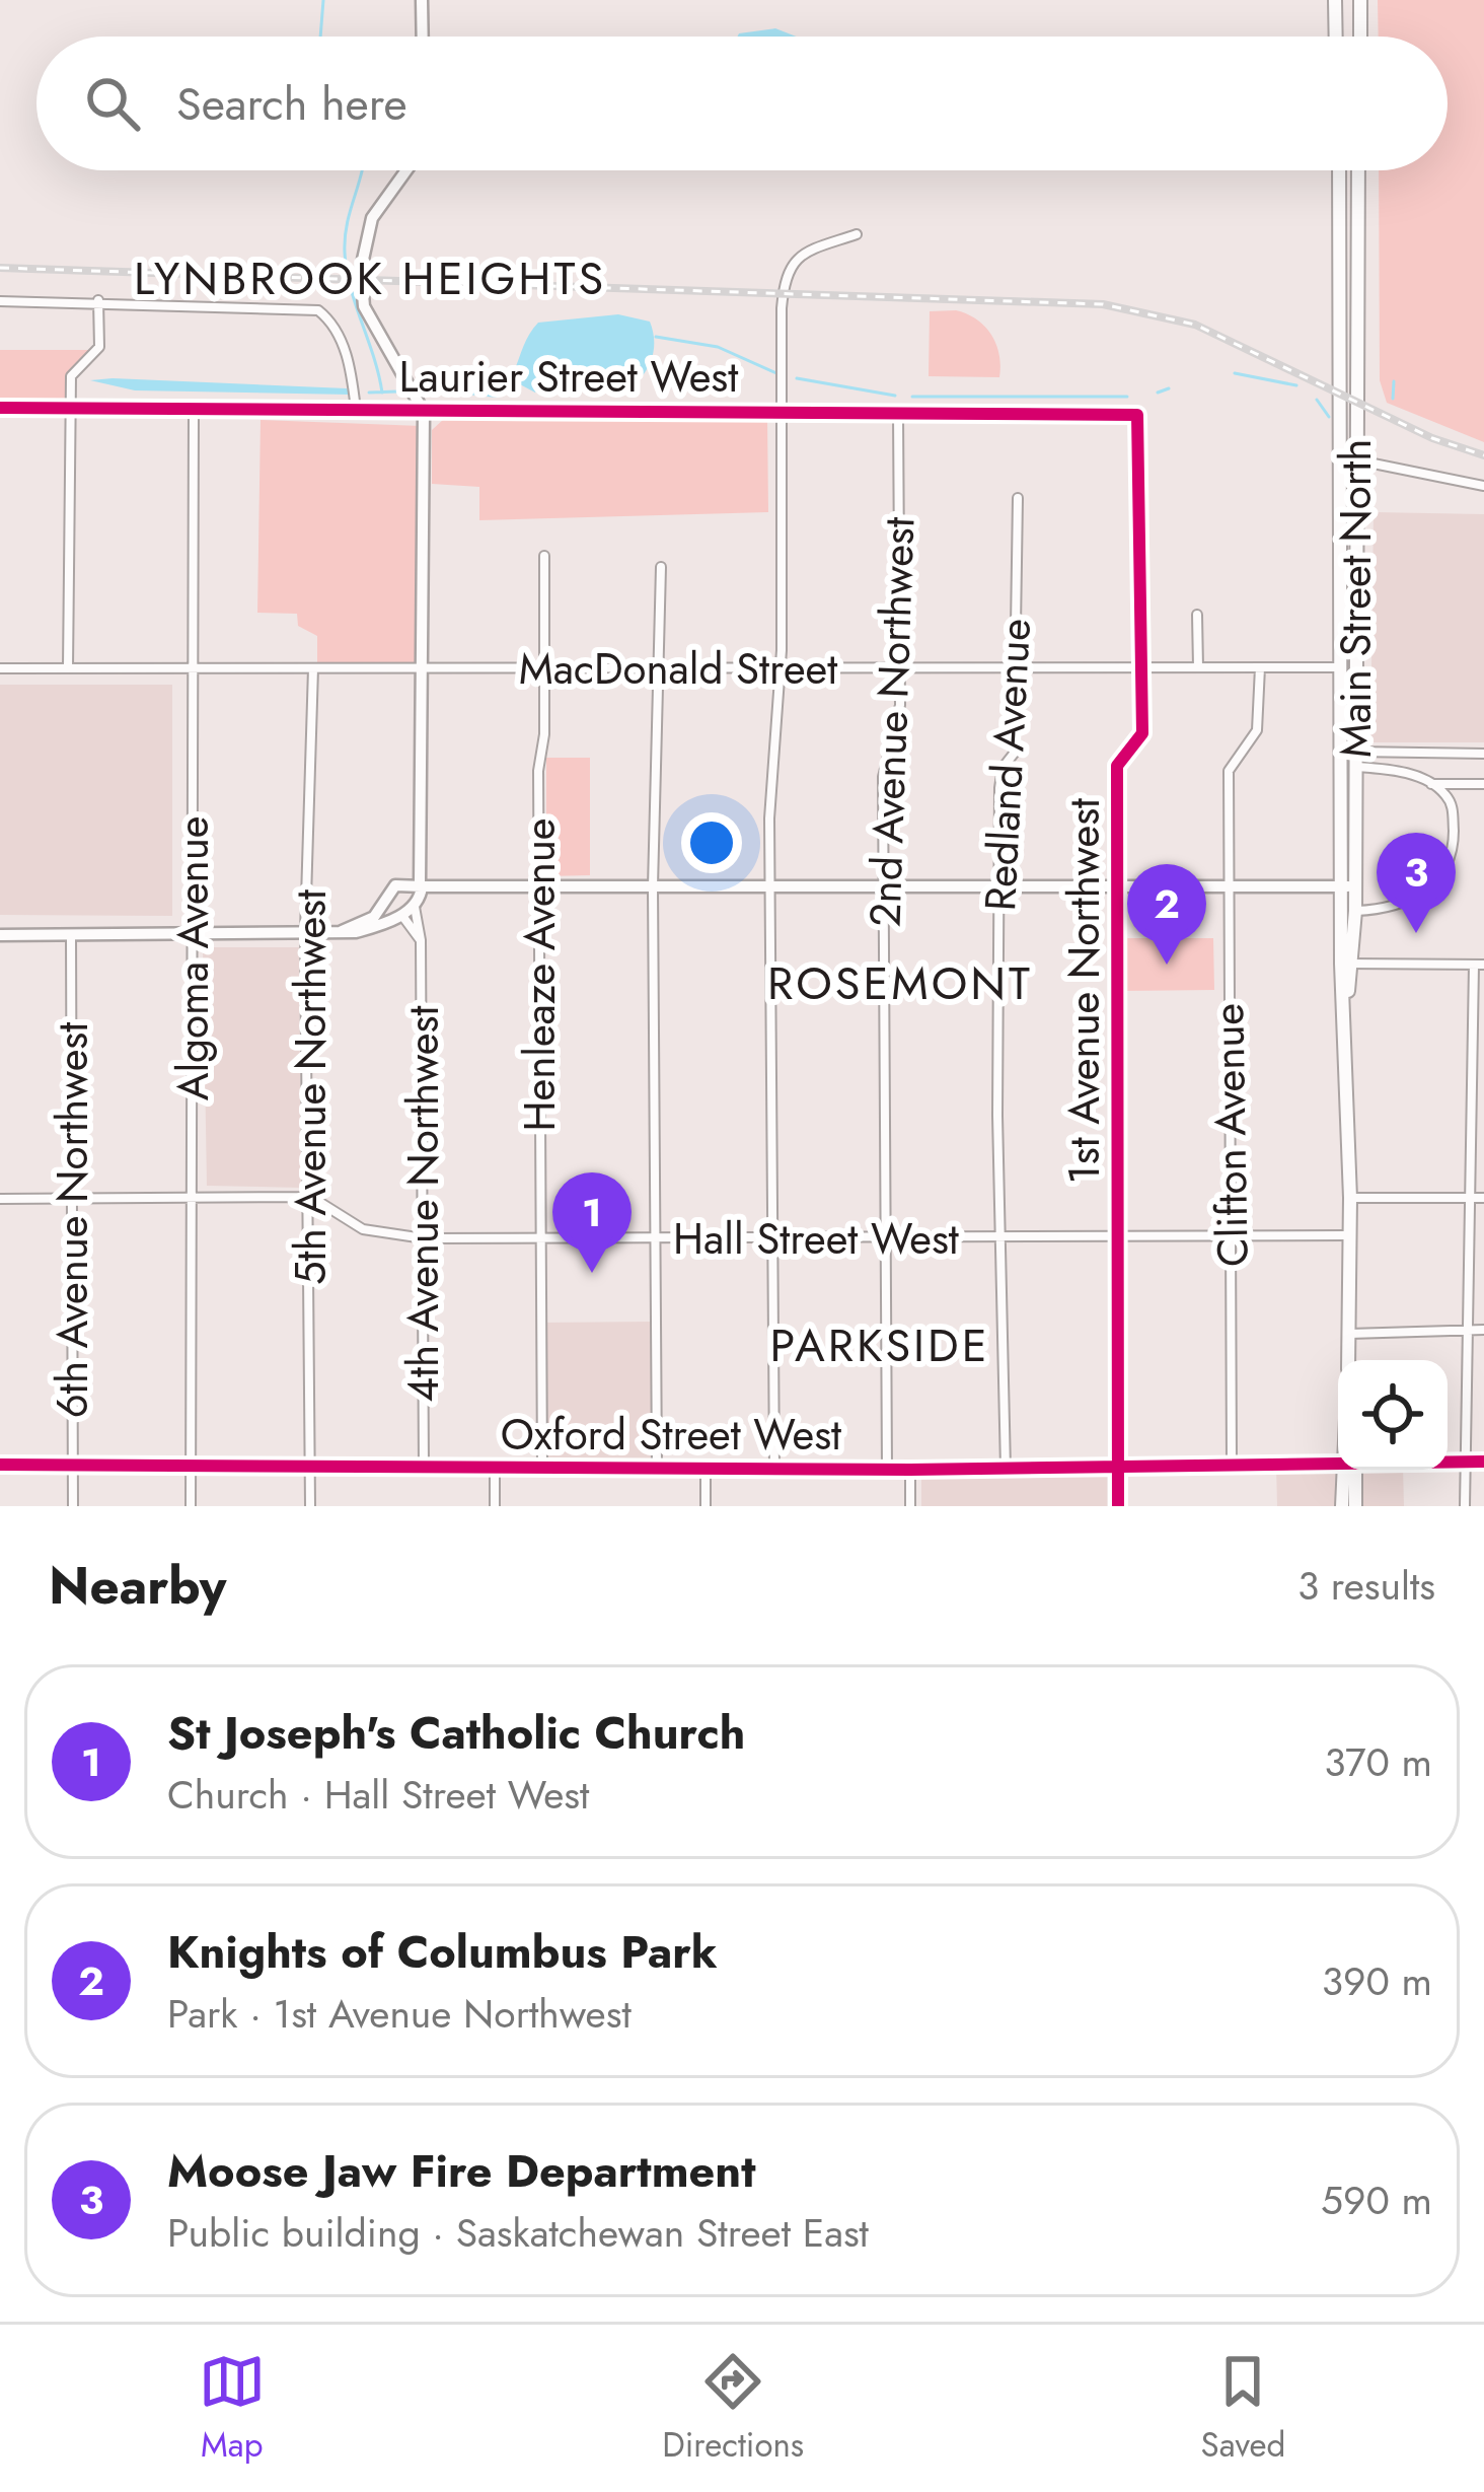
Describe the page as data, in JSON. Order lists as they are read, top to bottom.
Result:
{
  "streets": {
    "main road": ["Main Street North"],
    "street": [
      "Laurier Street West",
      "MacDonald Street",
      "2nd Avenue Northwest",
      "Redland Avenue",
      "Algoma Avenue",
      "Henleaze Avenue",
      "1st Avenue Northwest",
      "5th Avenue Northwest",
      "Clifton Avenue",
      "4th Avenue Northwest",
      "6th Avenue Northwest",
      "Hall Street West",
      "Oxford Street West"
    ]
  },
  "crossings": [
    ["Laurier Street West", "2nd Avenue Northwest"],
    ["Laurier Street West", "Algoma Avenue"],
    ["Laurier Street West", "1st Avenue Northwest"],
    ["Laurier Street West", "4th Avenue Northwest"],
    ["Main Street North", "MacDonald Street"],
    ["Main Street North", "Hall Street West"],
    ["MacDonald Street", "2nd Avenue Northwest"],
    ["MacDonald Street", "Redland Avenue"],
    ["MacDonald Street", "Algoma Avenue"],
    ["MacDonald Street", "Henleaze Avenue"],
    ["MacDonald Street", "1st Avenue Northwest"],
    ["MacDonald Street", "5th Avenue Northwest"],
    ["MacDonald Street", "Clifton Avenue"],
    ["MacDonald Street", "4th Avenue Northwest"],
    ["2nd Avenue Northwest", "Hall Street West"],
    ["2nd Avenue Northwest", "Oxford Street West"],
    ["Redland Avenue", "Hall Street West"],
    ["Redland Avenue", "Oxford Street West"],
    ["Algoma Avenue", "Oxford Street West"],
    ["Henleaze Avenue", "Hall Street West"],
    ["Henleaze Avenue", "Oxford Street West"],
    ["1st Avenue Northwest", "Hall Street West"],
    ["1st Avenue Northwest", "Oxford Street West"],
    ["5th Avenue Northwest", "Hall Street West"],
    ["5th Avenue Northwest", "Oxford Street West"],
    ["Clifton Avenue", "Hall Street West"],
    ["Clifton Avenue", "Oxford Street West"],
    ["4th Avenue Northwest", "Hall Street West"],
    ["4th Avenue Northwest", "Oxford Street West"],
    ["6th Avenue Northwest", "Oxford Street West"]
  ],
  "districts": ["LYNBROOK HEIGHTS", "ROSEMONT", "PARKSIDE"],
  "page": {
    "search": "Search here",
    "pins": ["3", "2", "1"],
    "heading": ["Nearby", "3 results"],
    "list": [
      {
        "mark": "1",
        "name": "St Joseph's Catholic Church",
        "note": "Church · Hall Street West",
        "value": "370 m"
      },
      {
        "mark": "2",
        "name": "Knights of Columbus Park",
        "note": "Park · 1st Avenue Northwest",
        "value": "390 m"
      },
      {
        "mark": "3",
        "name": "Moose Jaw Fire Department",
        "note": "Public building · Saskatchewan Street East",
        "value": "590 m"
      }
    ],
    "nav": ["Map", "Directions", "Saved"]
  }
}
